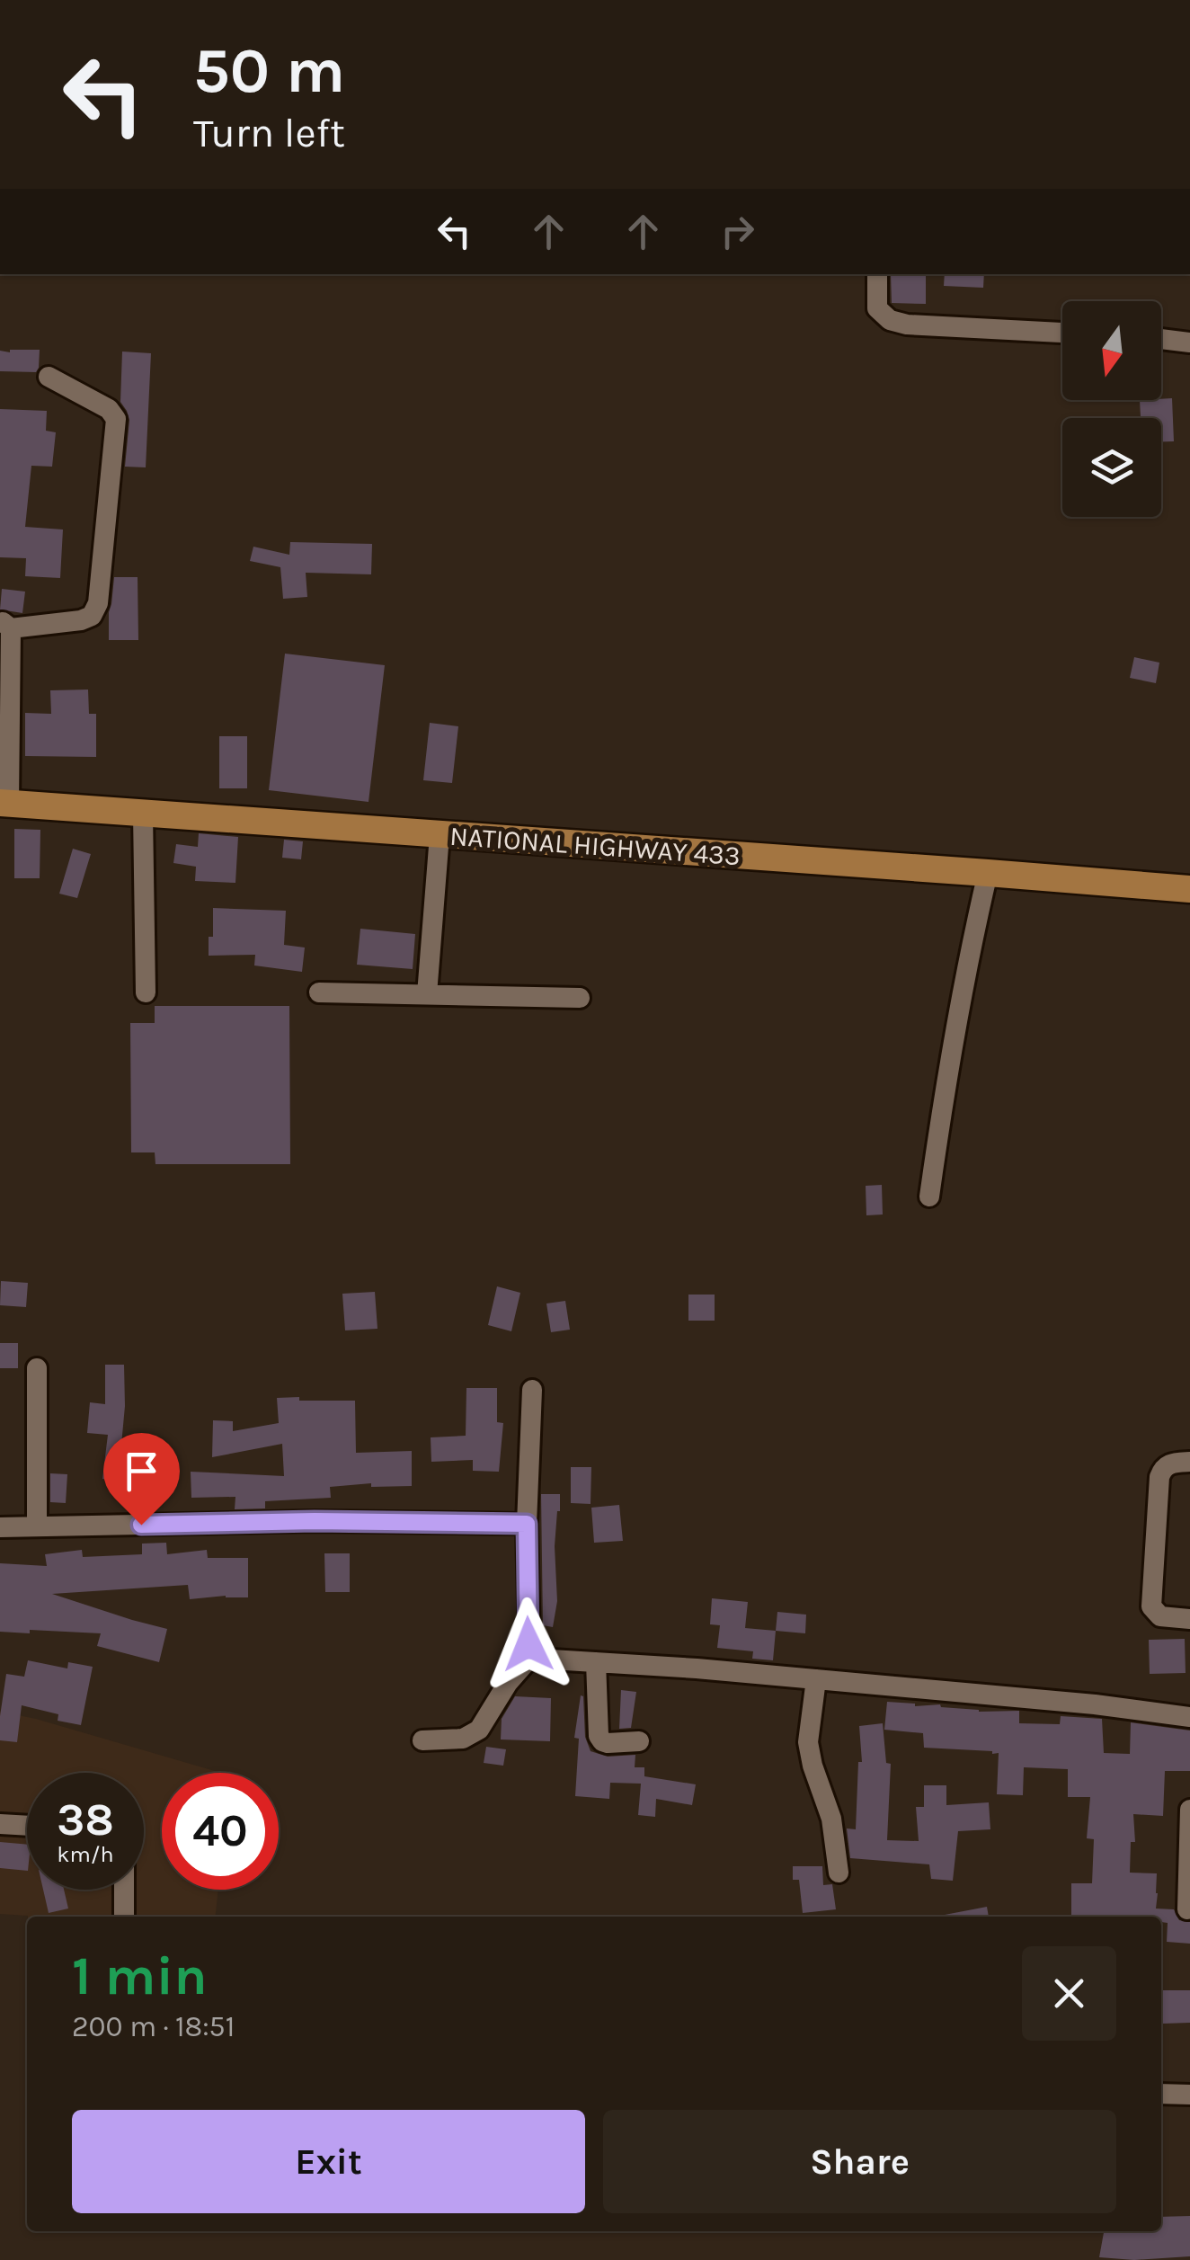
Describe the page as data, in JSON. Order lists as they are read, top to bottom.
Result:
{
  "streets": {
    "main road": ["NATIONAL HIGHWAY 433"]
  },
  "north": "bottom",
  "page": {
    "turn": ["50 m", "Turn left"],
    "speed": "38 km/h",
    "limit": "40",
    "heading": ["1 min", "200 m · 18:51"],
    "buttons": ["Exit", "Share"]
  }
}
